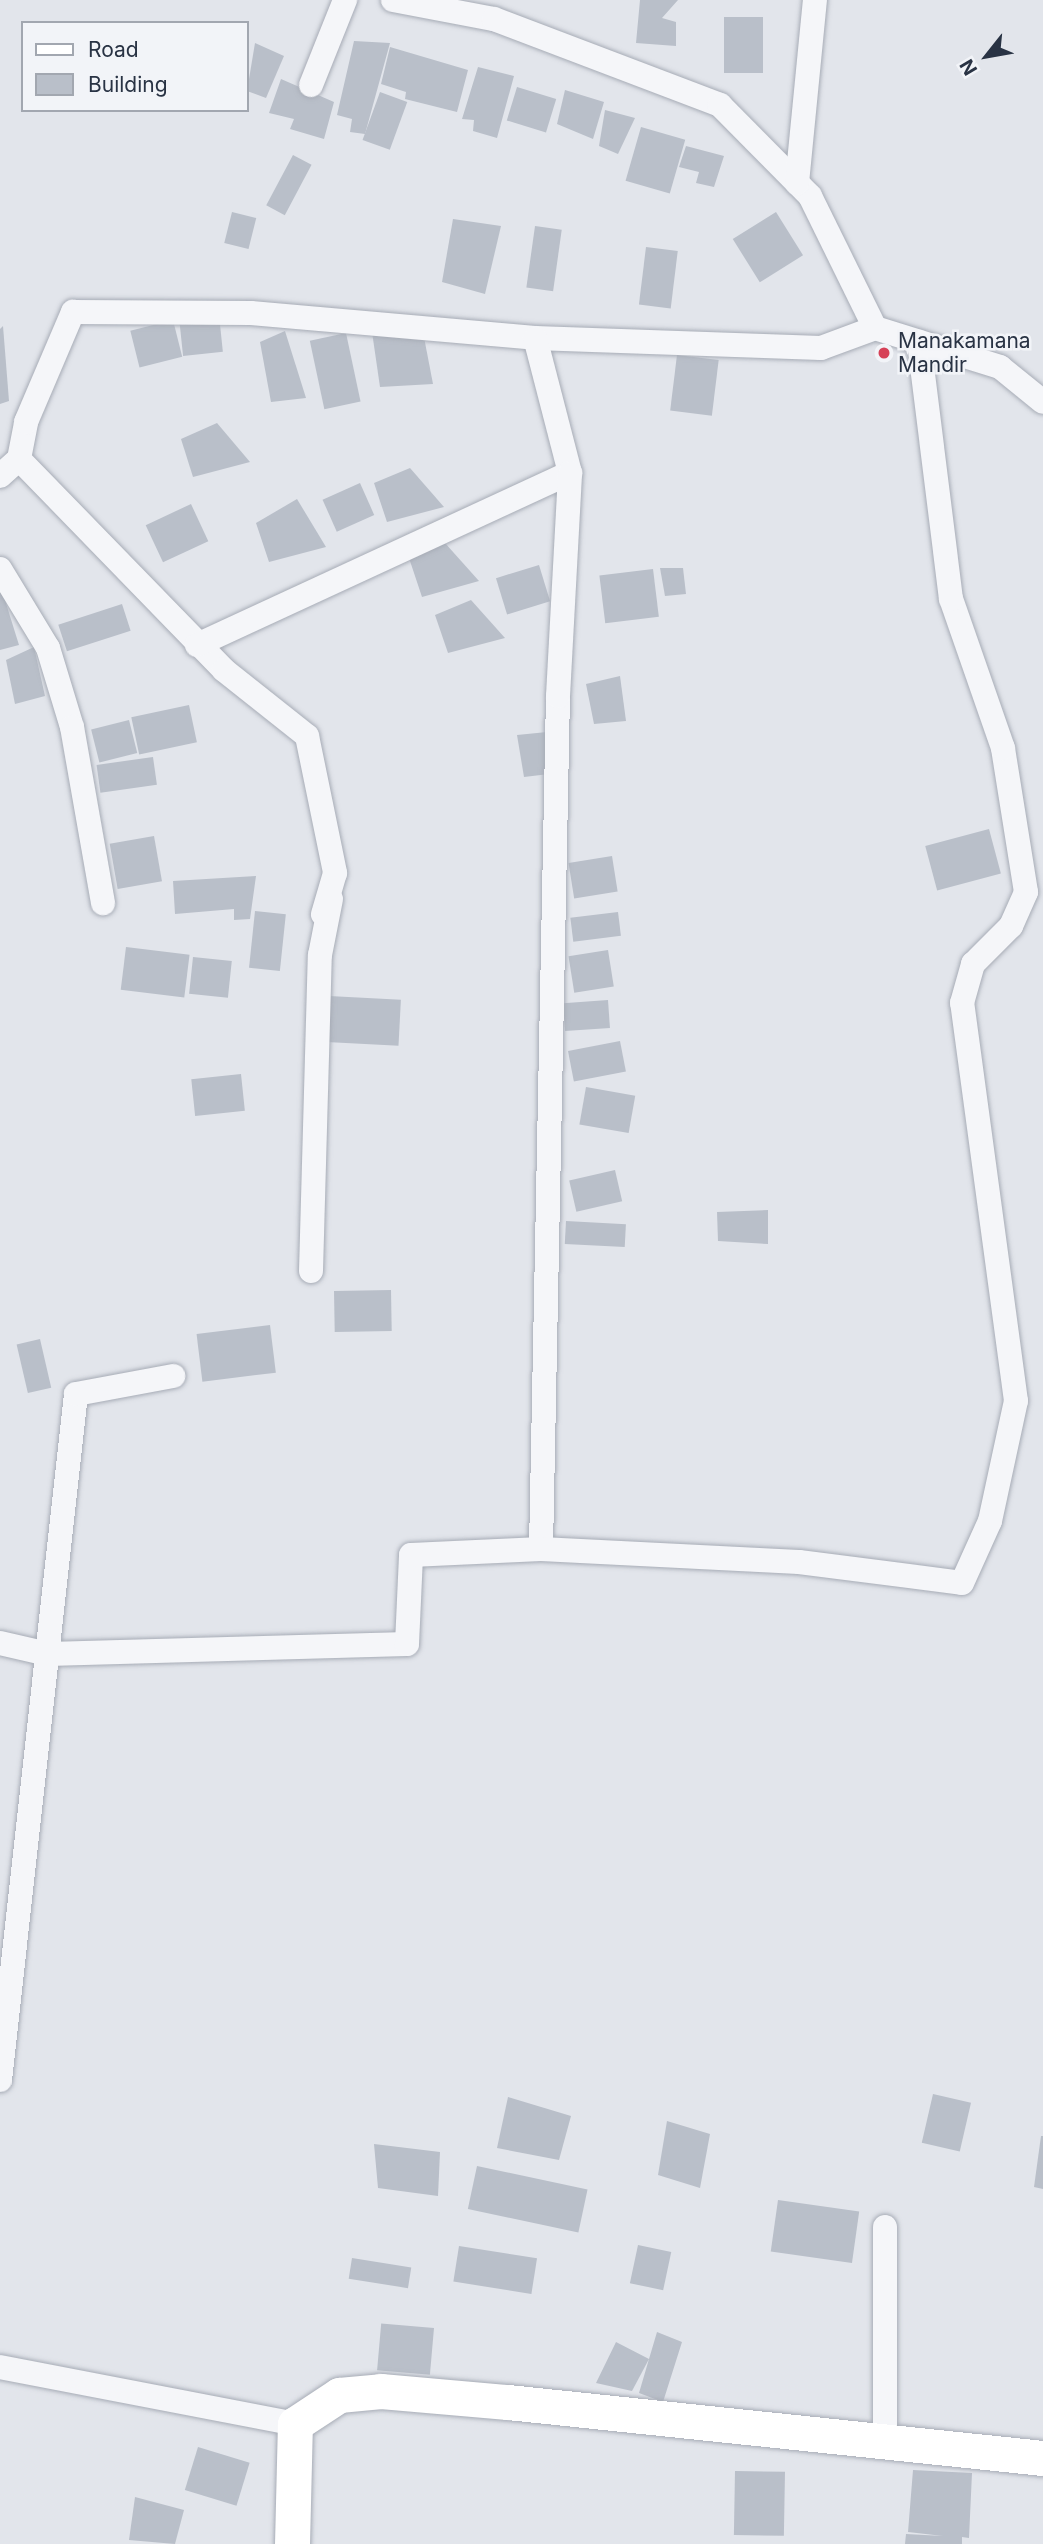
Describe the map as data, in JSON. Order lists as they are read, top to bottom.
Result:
{
  "places": ["Manakamana Mandir"],
  "legend": ["Road", "Building"],
  "north": "bottom left"
}
